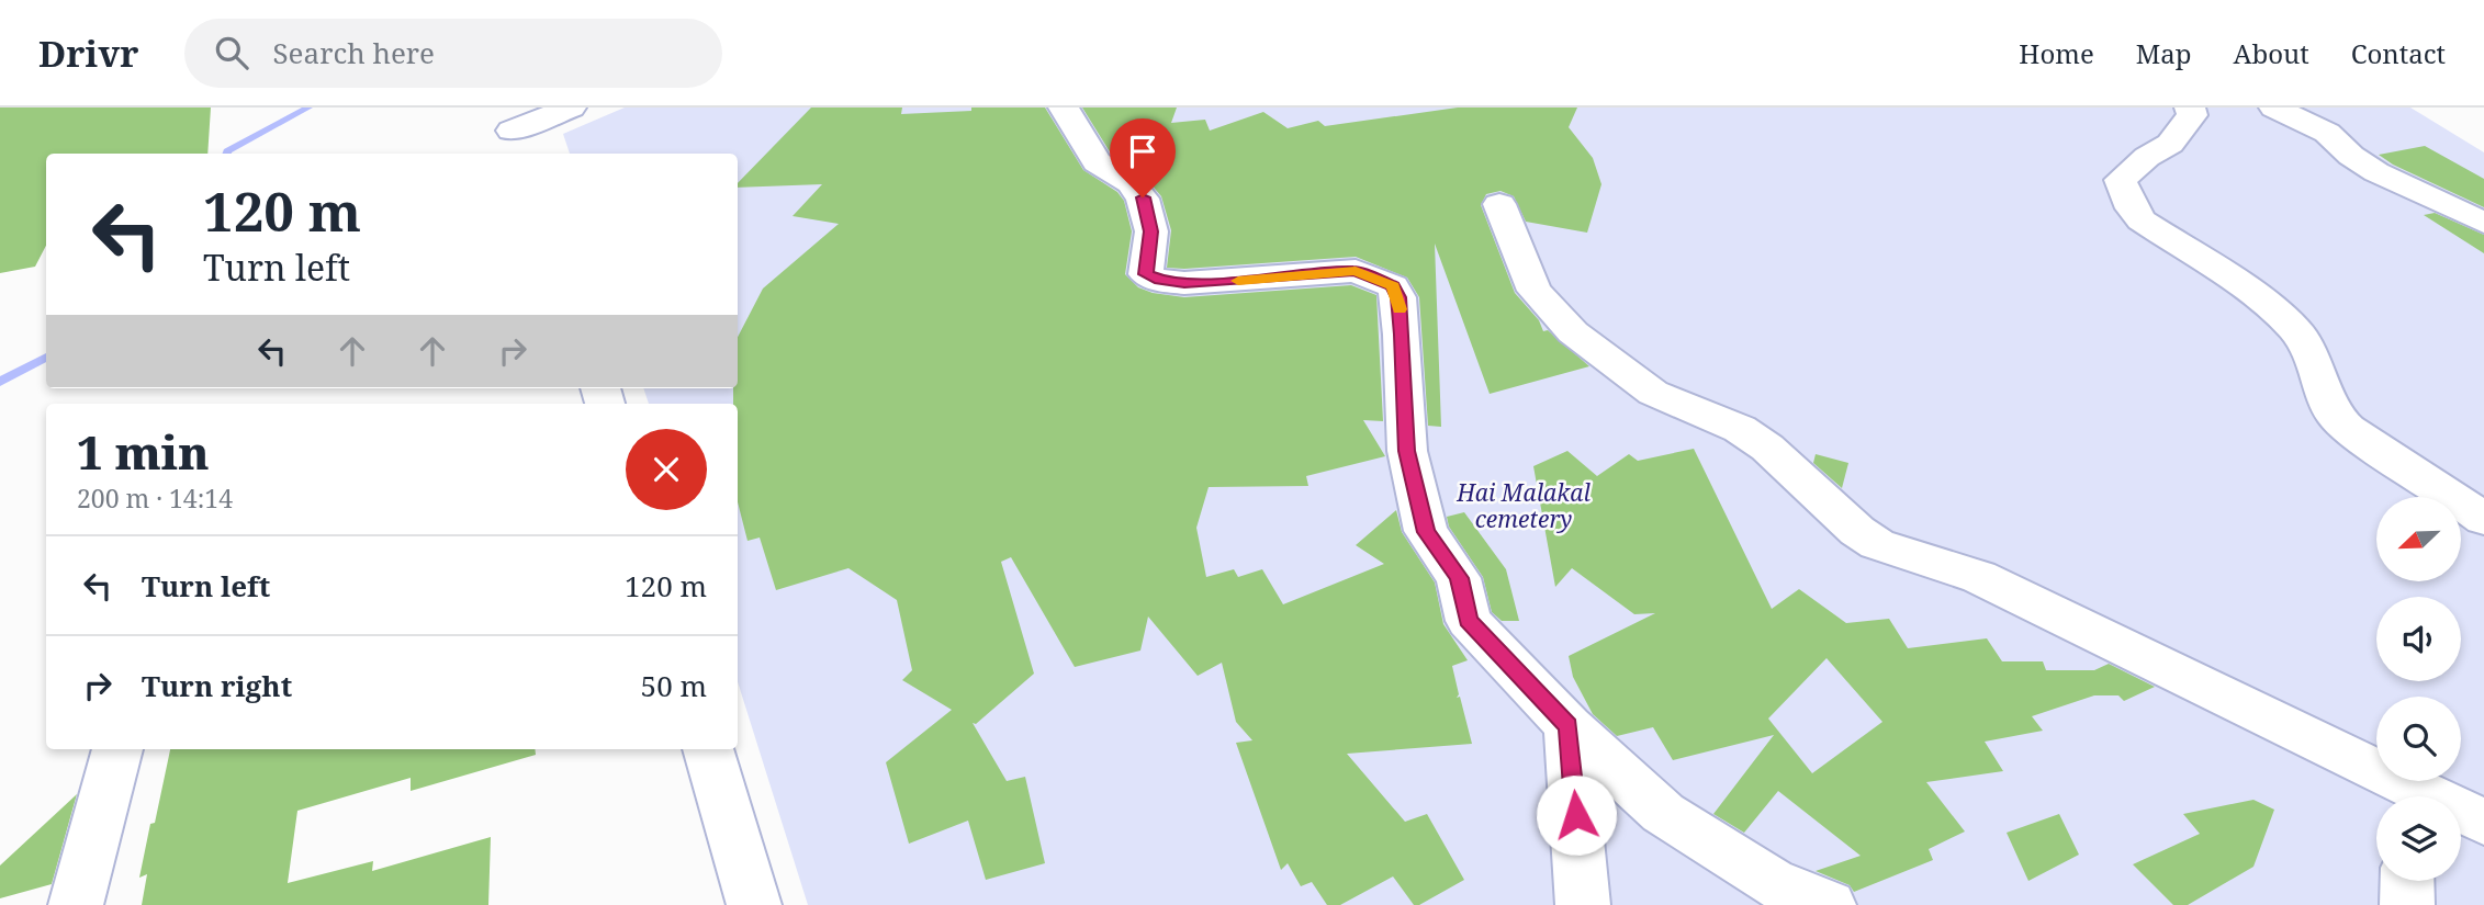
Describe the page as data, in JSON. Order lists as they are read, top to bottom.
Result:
{
  "parks": ["Hai Malakal cemetery"],
  "north": "bottom left",
  "page": {
    "header": "Drivr",
    "search": "Search here",
    "nav": [
      "Home",
      "Map",
      "About",
      "Contact"
    ],
    "turn": ["120 m", "Turn left"],
    "heading": ["1 min", "200 m · 14:14"],
    "list": [
      {
        "name": "Turn left",
        "value": "120 m"
      },
      {
        "name": "Turn right",
        "value": "50 m"
      }
    ]
  }
}
